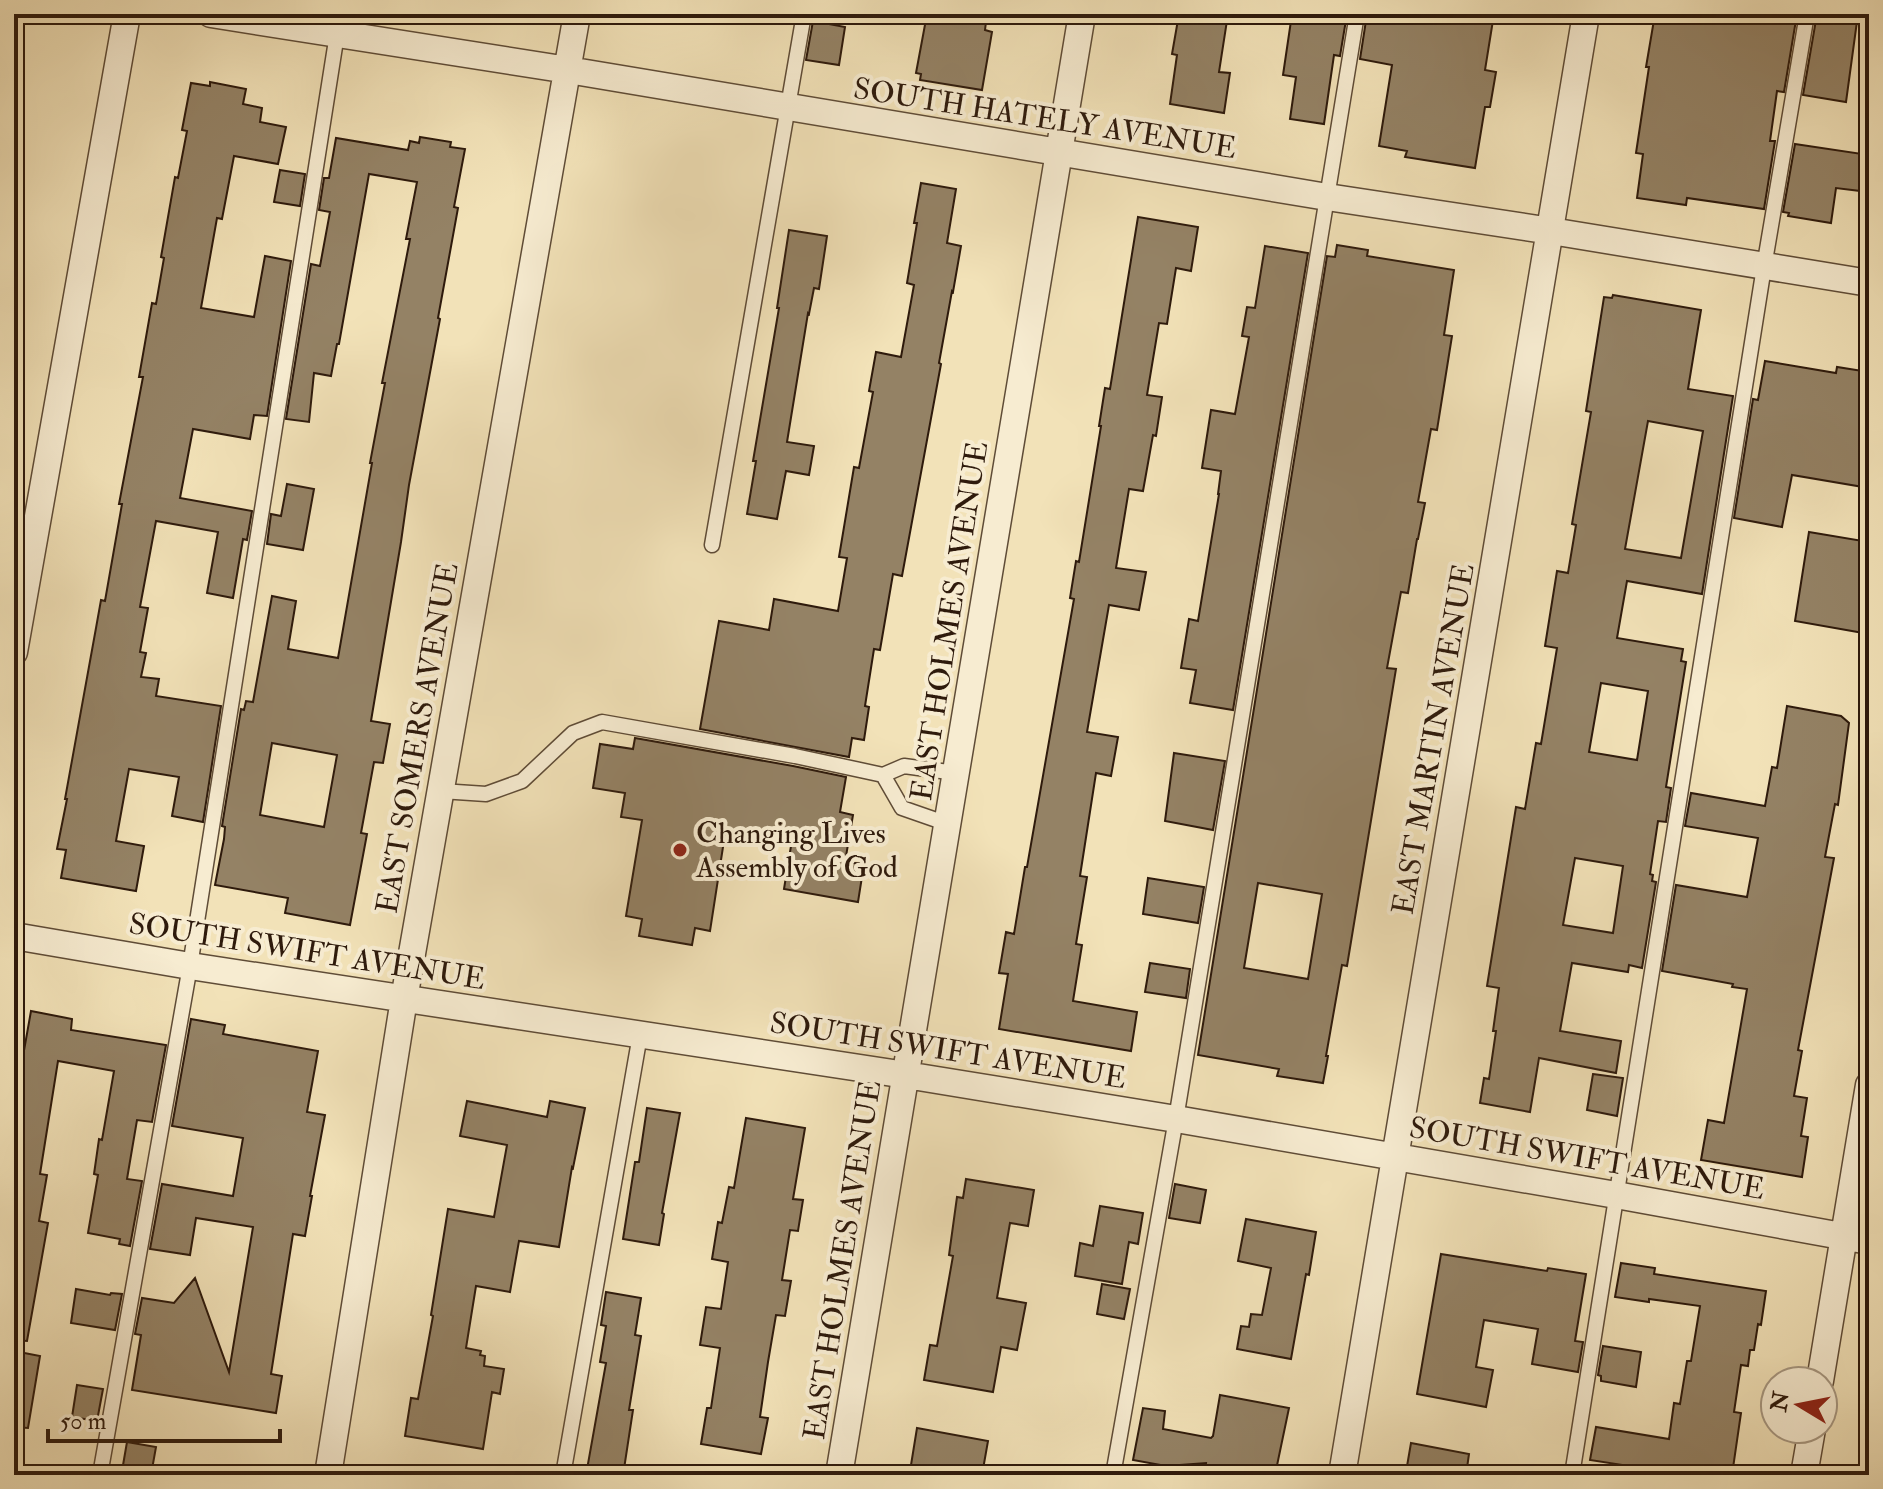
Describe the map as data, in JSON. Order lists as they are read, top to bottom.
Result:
{
  "streets": {
    "street": [
      "SOUTH HATELY AVENUE",
      "EAST HOLMES AVENUE",
      "EAST SOMERS AVENUE",
      "EAST MARTIN AVENUE",
      "SOUTH SWIFT AVENUE"
    ]
  },
  "crossings": [
    ["SOUTH HATELY AVENUE", "EAST HOLMES AVENUE"],
    ["SOUTH HATELY AVENUE", "EAST SOMERS AVENUE"],
    ["SOUTH HATELY AVENUE", "EAST MARTIN AVENUE"],
    ["EAST HOLMES AVENUE", "SOUTH SWIFT AVENUE"],
    ["EAST SOMERS AVENUE", "SOUTH SWIFT AVENUE"],
    ["EAST MARTIN AVENUE", "SOUTH SWIFT AVENUE"]
  ],
  "places": ["Changing Lives Assembly of God"],
  "scale_bar": "50 m",
  "north": "left"
}
